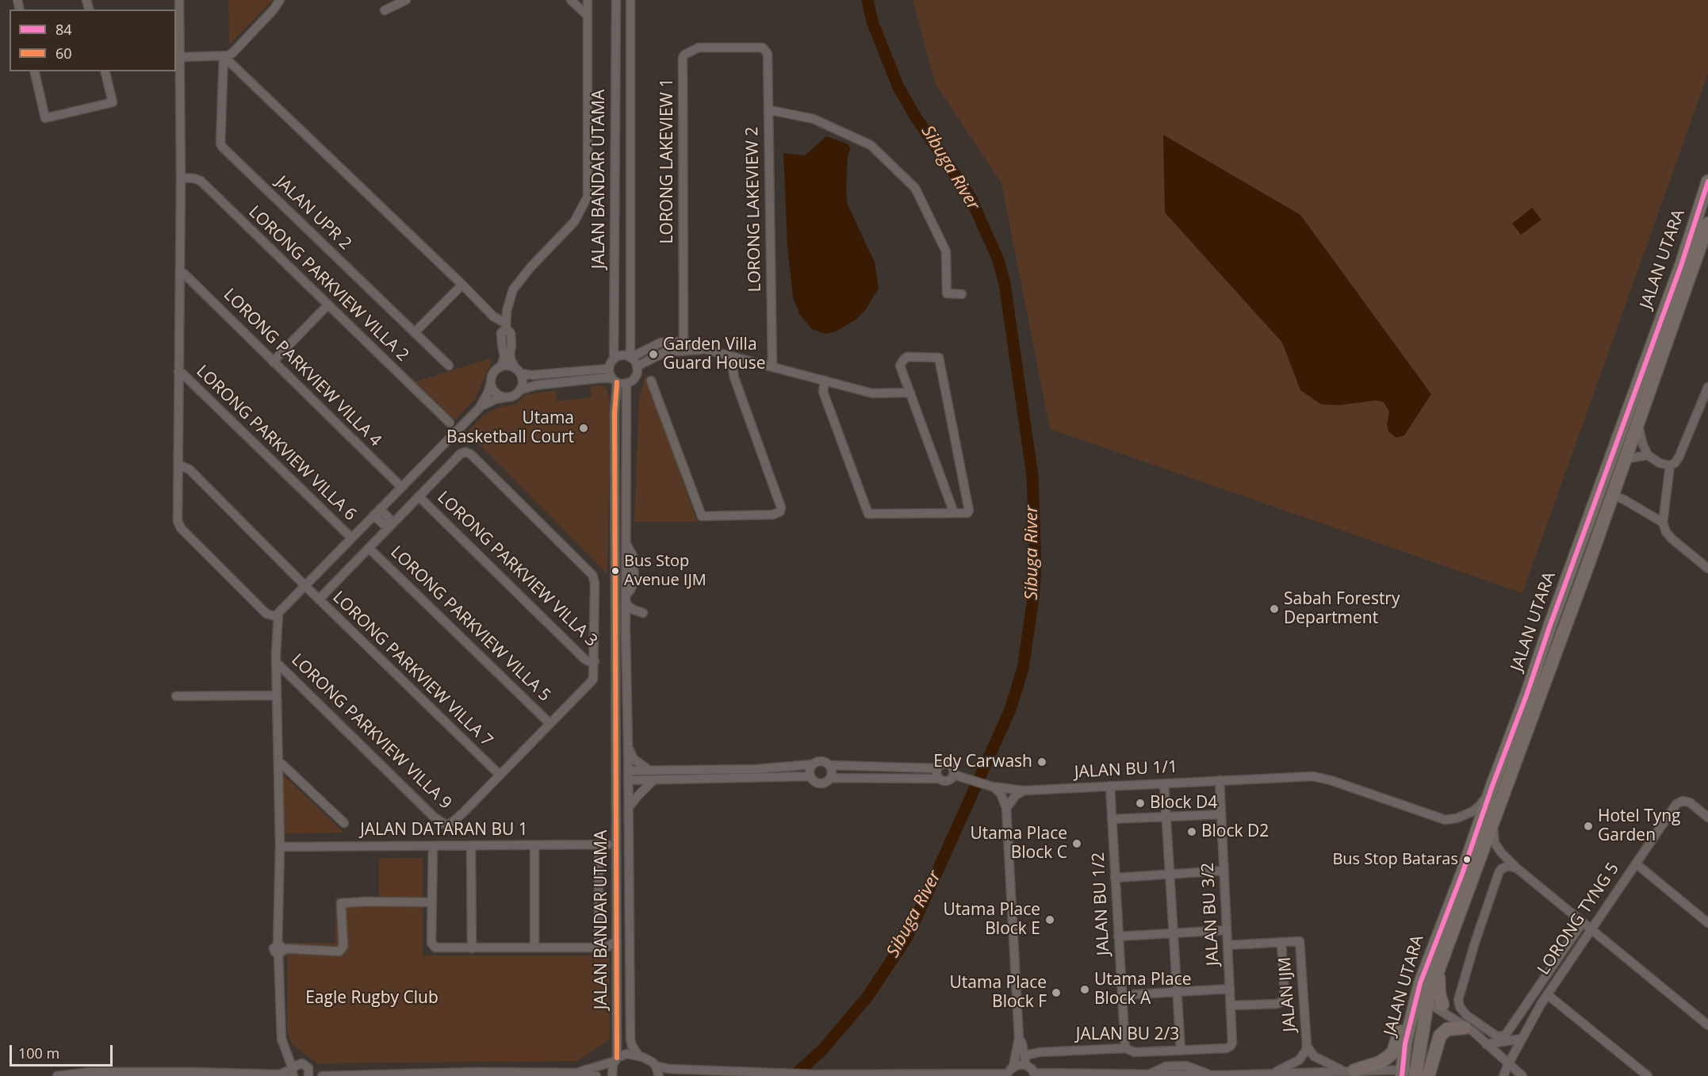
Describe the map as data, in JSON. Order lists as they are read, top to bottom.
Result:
{
  "streets": {
    "highway": ["JALAN UTARA"],
    "street": [
      "LORONG LAKEVIEW 1",
      "JALAN BANDAR UTAMA",
      "LORONG LAKEVIEW 2",
      "JALAN UPR 2",
      "LORONG PARKVIEW VILLA 2",
      "LORONG PARKVIEW VILLA 4",
      "LORONG PARKVIEW VILLA 6",
      "LORONG PARKVIEW VILLA 3",
      "LORONG PARKVIEW VILLA 5",
      "LORONG PARKVIEW VILLA 7",
      "LORONG PARKVIEW VILLA 9",
      "JALAN BU 1/1",
      "JALAN DATARAN BU 1",
      "JALAN BU 1/2",
      "JALAN BU 3/2",
      "LORONG TYNG 5",
      "JALAN IJM",
      "JALAN BU 2/3"
    ]
  },
  "crossings": [
    ["LORONG LAKEVIEW 1", "LORONG LAKEVIEW 2"],
    ["JALAN UTARA", "JALAN BU 1/1"],
    ["LORONG PARKVIEW VILLA 7", "LORONG PARKVIEW VILLA 9"],
    ["JALAN BU 1/1", "JALAN BU 1/2"],
    ["JALAN BU 1/1", "JALAN BU 3/2"],
    ["JALAN BU 1/2", "JALAN BU 2/3"],
    ["JALAN BU 3/2", "JALAN BU 2/3"]
  ],
  "water": ["Sibuga River"],
  "parks": ["Eagle Rugby Club"],
  "places": [
    "Garden Villa Guard House",
    "Utama Basketball Court",
    "Bus Stop Avenue IJM",
    "Sabah Forestry Department",
    "Edy Carwash",
    "Block D4",
    "Hotel Tyng Garden",
    "Block D2",
    "Utama Place Block C",
    "Bus Stop Bataras",
    "Utama Place Block E",
    "Utama Place Block A",
    "Utama Place Block F"
  ],
  "lines": ["transit line 84", "transit line 60"],
  "legend": ["84", "60"],
  "scale_bar": "100 m"
}
